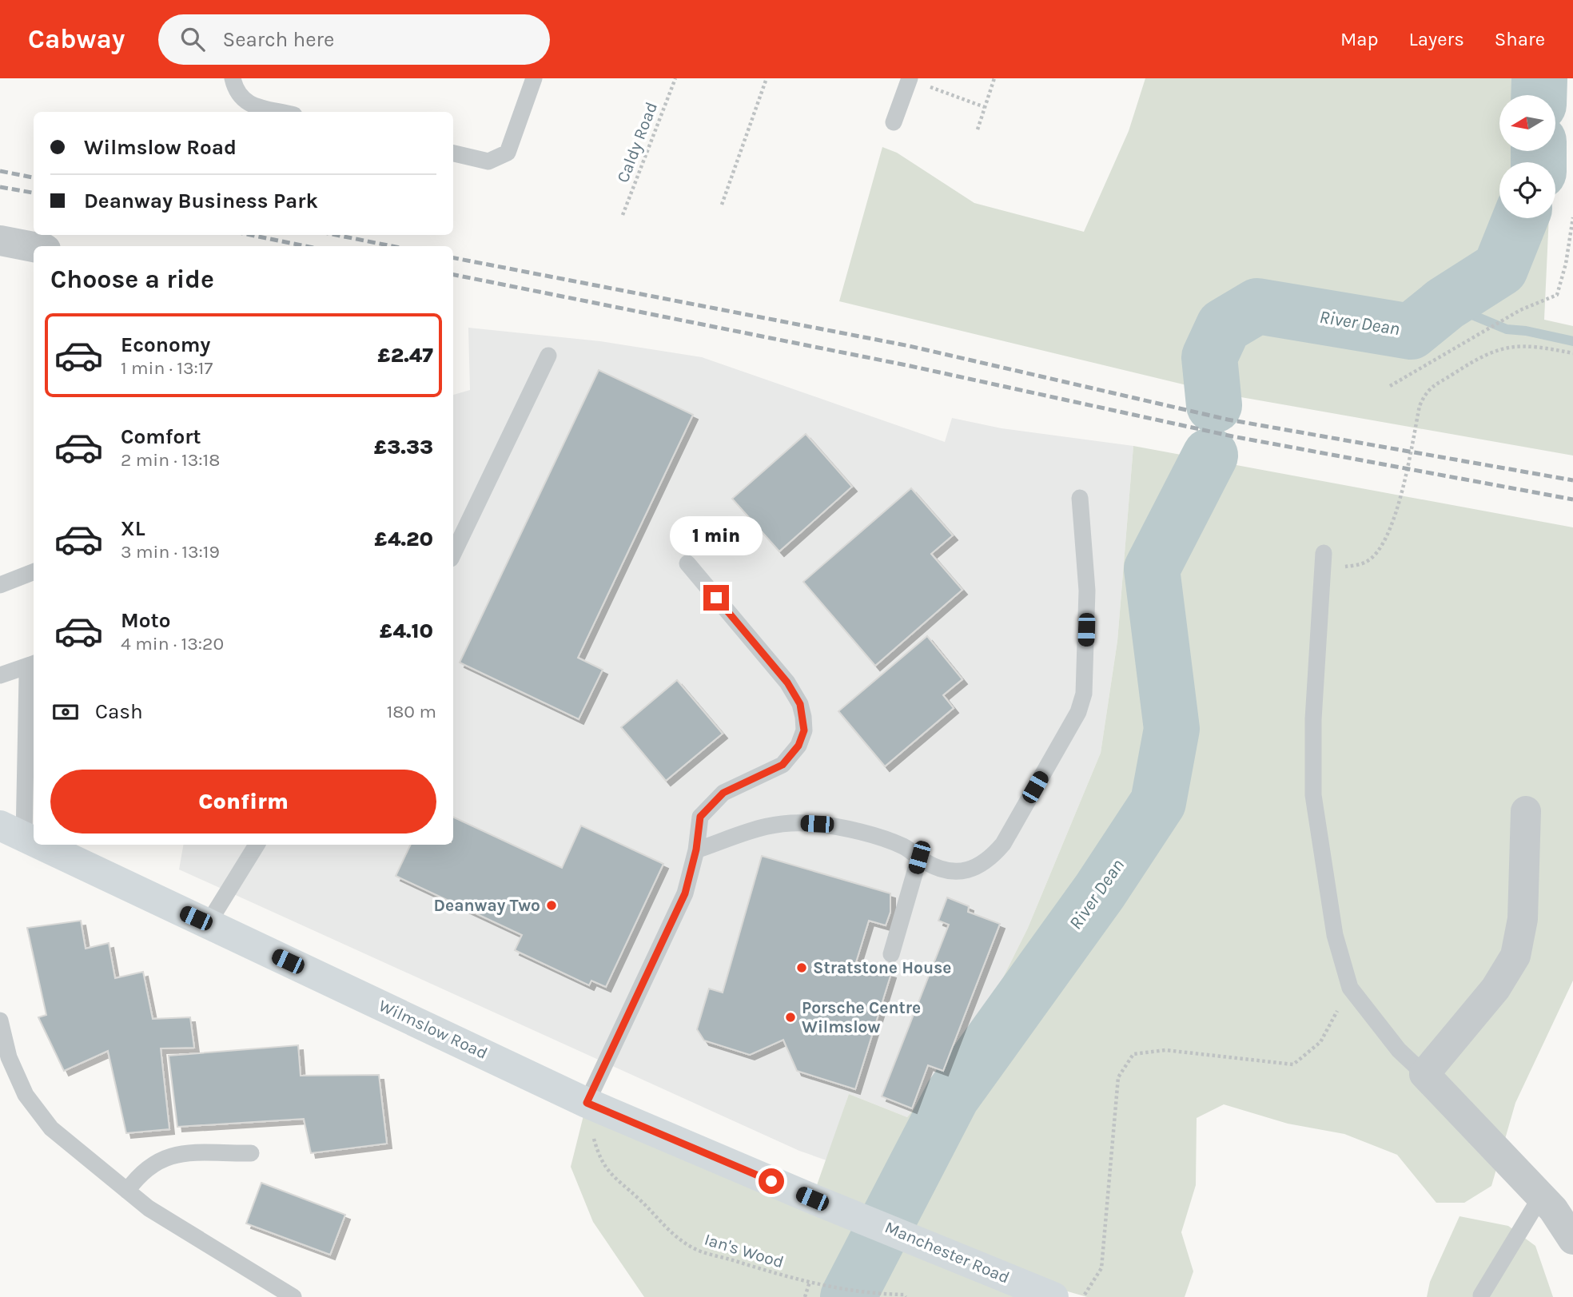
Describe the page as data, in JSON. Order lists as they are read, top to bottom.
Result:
{
  "streets": {
    "street": ["Wilmslow Road", "Manchester Road"],
    "path": ["Caldy Road", "Ian's Wood"]
  },
  "crossings": [
    ["Wilmslow Road", "Ian's Wood"],
    ["Wilmslow Road", "Manchester Road"]
  ],
  "water": ["River Dean"],
  "places": ["Deanway Two", "Stratstone House", "Porsche Centre Wilmslow"],
  "north": "left",
  "page": {
    "header": "Cabway",
    "search": "Search here",
    "nav": ["Map", "Layers", "Share"],
    "banner": ["Wilmslow Road", "Deanway Business Park"],
    "heading": "Choose a ride",
    "list": [
      {
        "name": "Economy",
        "note": "1 min · 13:17",
        "value": "£2.47"
      },
      {
        "name": "Comfort",
        "note": "2 min · 13:18",
        "value": "£3.33"
      },
      {
        "name": "XL",
        "note": "3 min · 13:19",
        "value": "£4.20"
      },
      {
        "name": "Moto",
        "note": "4 min · 13:20",
        "value": "£4.10"
      }
    ],
    "bubble": "1 min",
    "pay": ["Cash", "180 m"],
    "buttons": "Confirm"
  }
}
